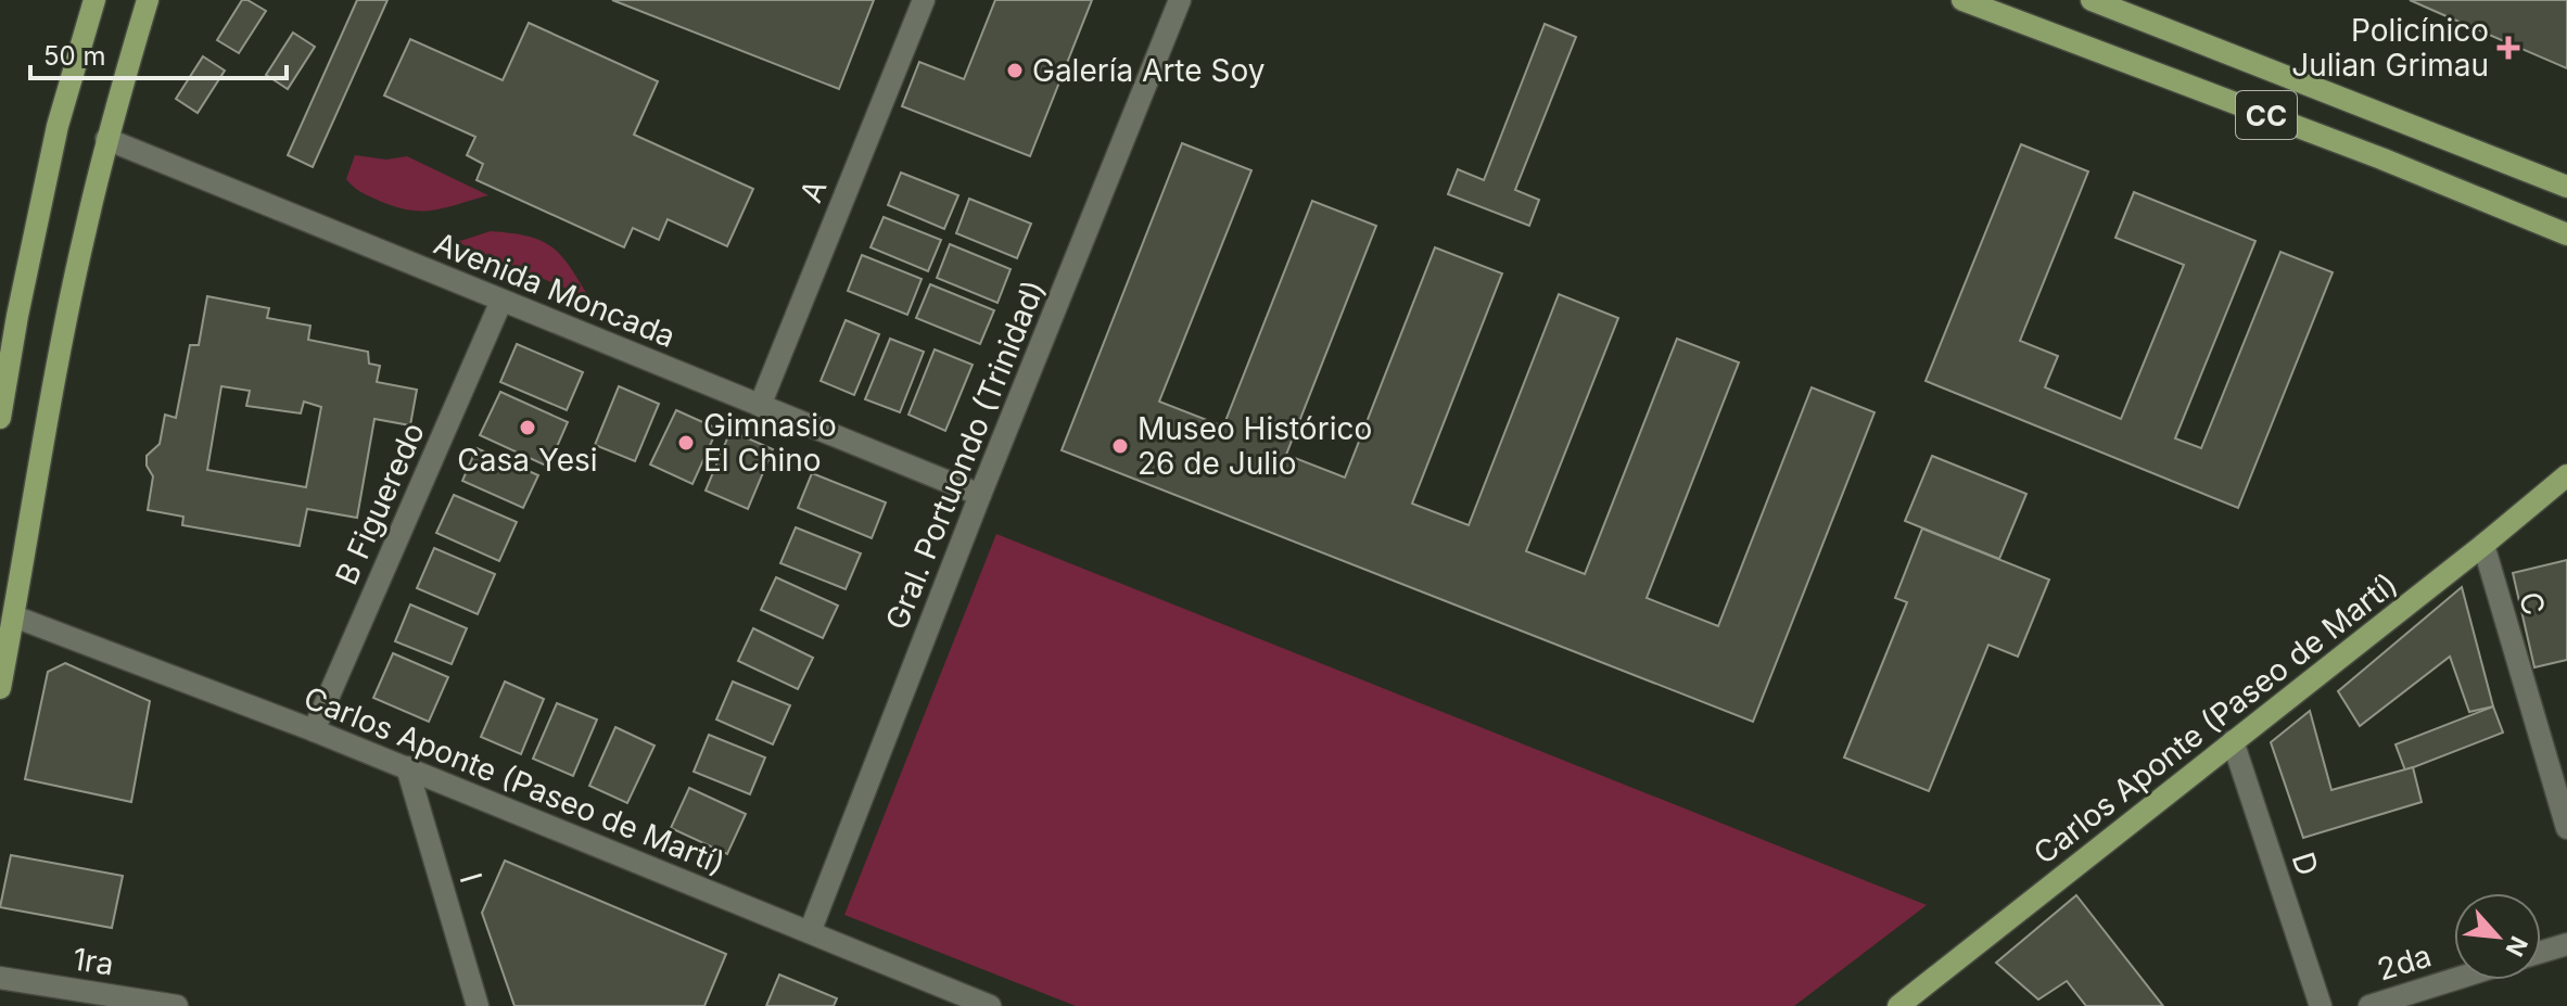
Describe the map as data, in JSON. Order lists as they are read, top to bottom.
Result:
{
  "streets": {
    "main road": ["CC", "Carlos Aponte (Paseo de Martí)"],
    "street": [
      "A",
      "Avenida Moncada",
      "Gral. Portuondo (Trinidad)",
      "B Figueredo",
      "C",
      "D",
      "I",
      "1ra",
      "2da"
    ]
  },
  "crossings": [
    ["A", "Avenida Moncada"],
    ["Avenida Moncada", "Gral. Portuondo (Trinidad)"],
    ["Avenida Moncada", "B Figueredo"],
    ["Gral. Portuondo (Trinidad)", "Carlos Aponte (Paseo de Martí)"],
    ["B Figueredo", "Carlos Aponte (Paseo de Martí)"],
    ["C", "Carlos Aponte (Paseo de Martí)"],
    ["Carlos Aponte (Paseo de Martí)", "D"],
    ["Carlos Aponte (Paseo de Martí)", "I"]
  ],
  "places": {
    "health": ["Policínico Julian Grimau"],
    "other": [
      "Galería Arte Soy",
      "Casa Yesi",
      "Gimnasio El Chino",
      "Museo Histórico 26 de Julio"
    ]
  },
  "scale_bar": "50 m",
  "north": "bottom right"
}
